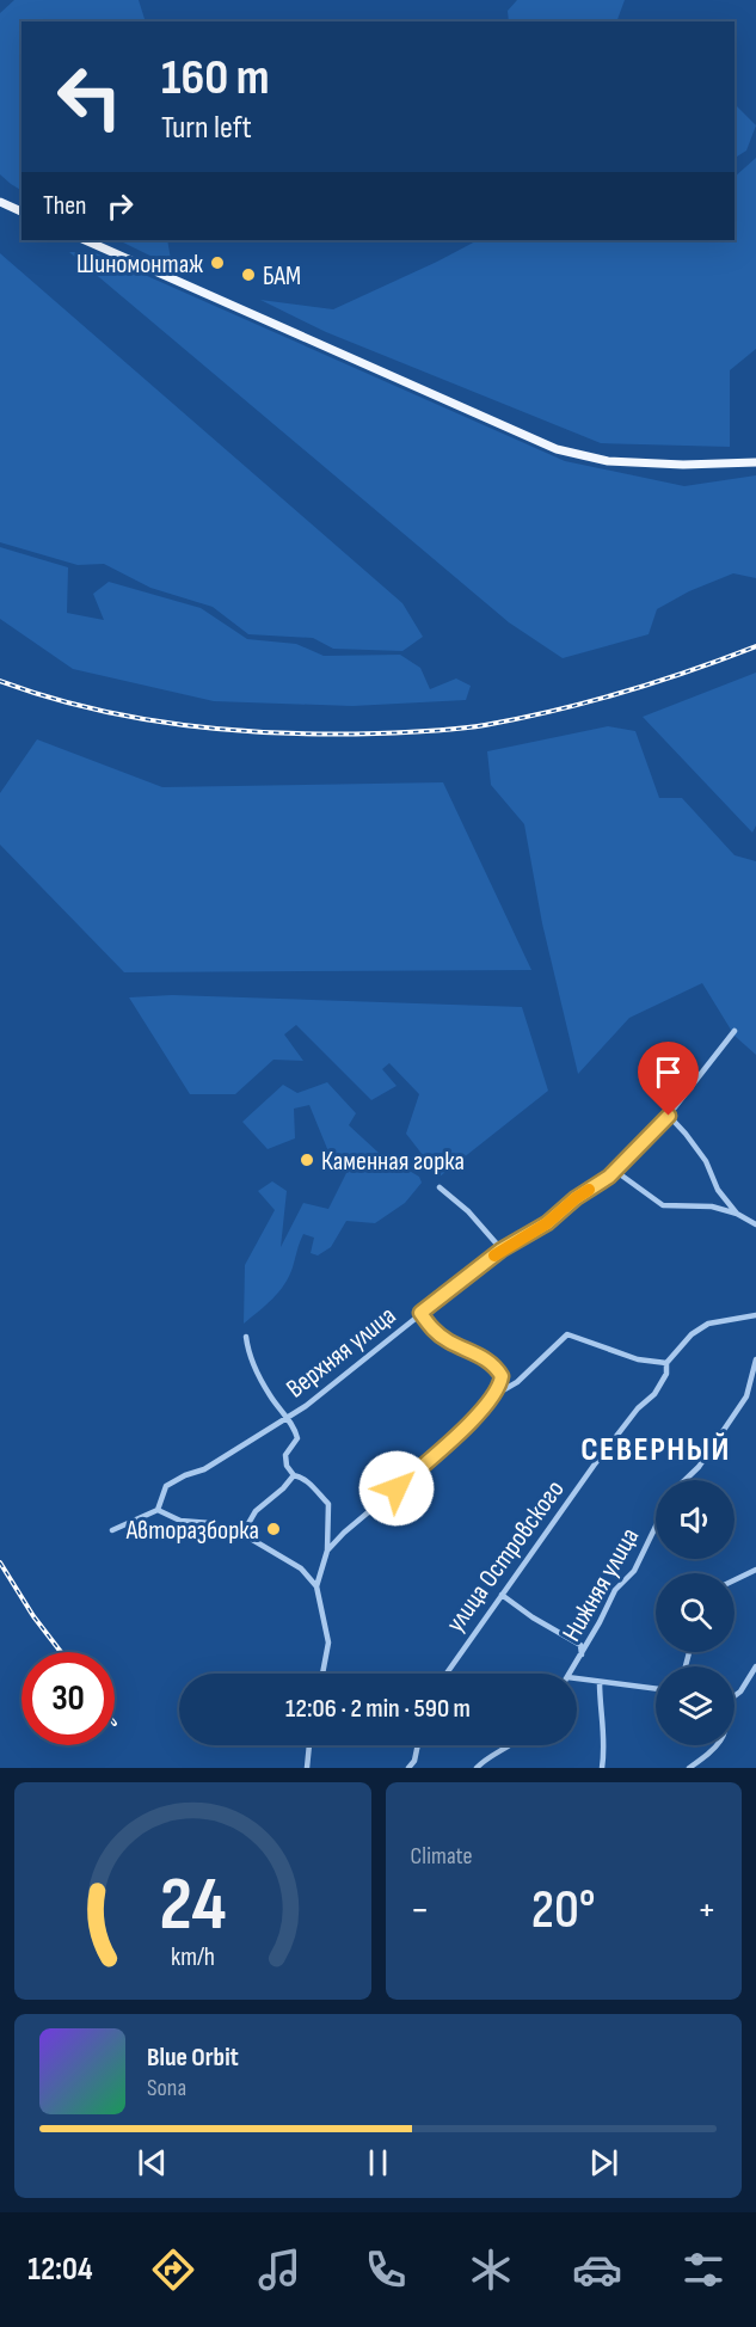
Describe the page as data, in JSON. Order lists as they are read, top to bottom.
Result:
{
  "streets": {
    "street": ["Верхняя улица", "улица Островского", "Нижняя улица"]
  },
  "districts": ["СЕВЕРНЫЙ"],
  "places": [
    "Шиномонтаж",
    "БАМ",
    "Каменная горка",
    "Авторазборка"
  ],
  "page": {
    "turn": ["160 m", "Turn left"],
    "then": "Then",
    "limit": "30",
    "trip": "12:06 · 2 min · 590 m",
    "tile": "Climate",
    "heat": ["−", "20°", "+"],
    "song": ["Blue Orbit", "Sona"],
    "tabs": "12:04",
    "gauge": ["24", "km/h"]
  }
}
